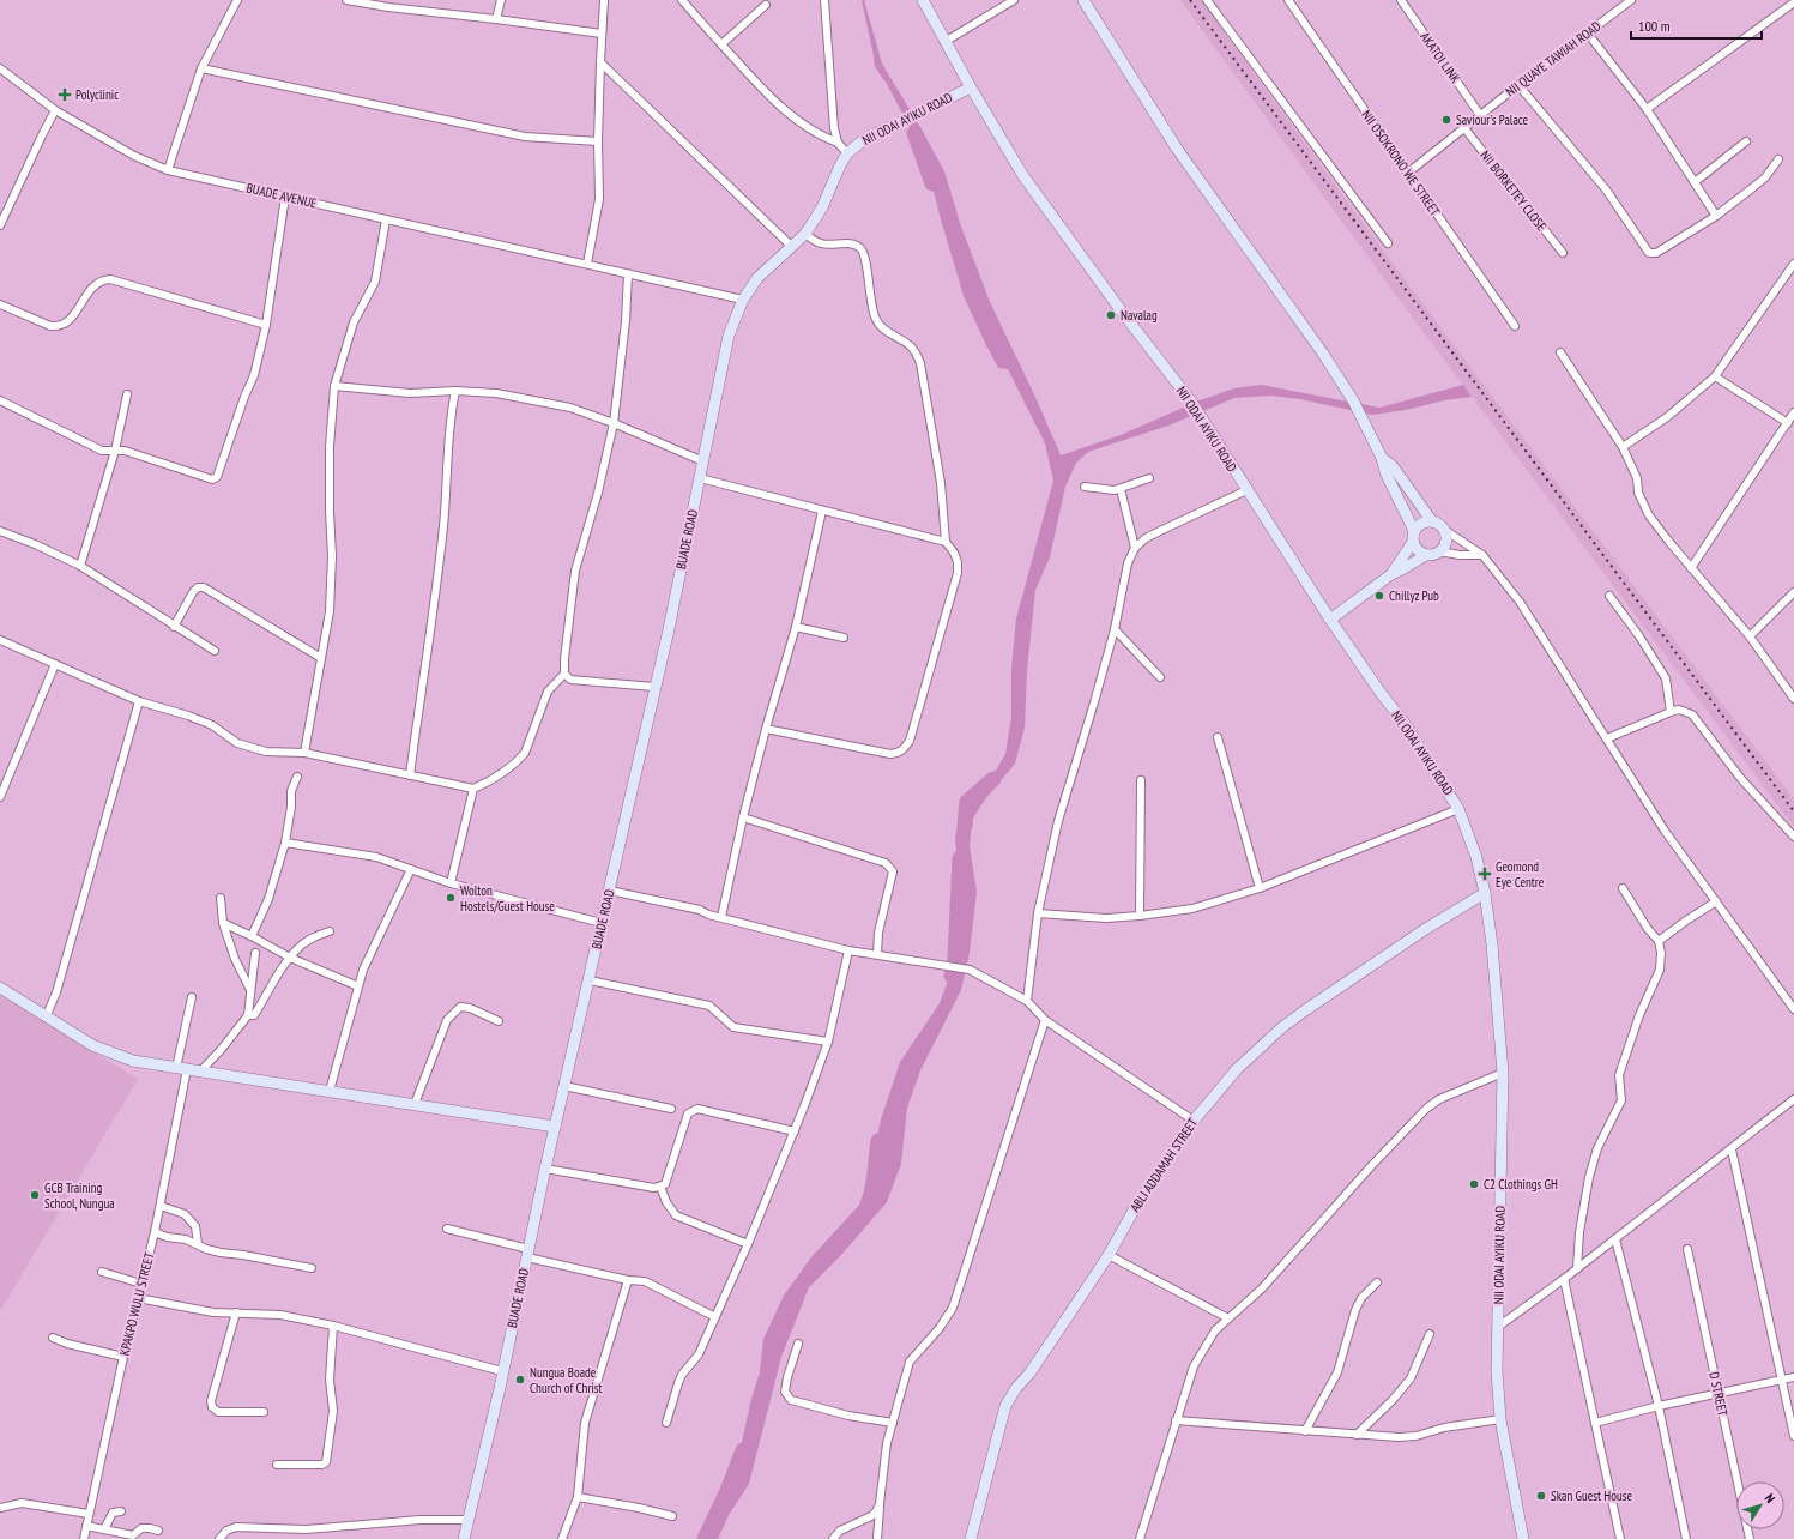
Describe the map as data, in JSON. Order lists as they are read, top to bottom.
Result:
{
  "streets": {
    "street": [
      "AKATOI LINK",
      "NII QUAYE TAWIAH ROAD",
      "NII ODAI AYIKU ROAD",
      "NII OSOKRONO WE STREET",
      "NII BORKETEY CLOSE",
      "BUADE AVENUE",
      "BUADE ROAD",
      "ABLI ADDAMAH STREET",
      "KPAKPO WULU STREET",
      "D STREET"
    ]
  },
  "crossings": [
    ["AKATOI LINK", "NII QUAYE TAWIAH ROAD"],
    ["NII QUAYE TAWIAH ROAD", "NII OSOKRONO WE STREET"],
    ["NII QUAYE TAWIAH ROAD", "NII BORKETEY CLOSE"],
    ["NII ODAI AYIKU ROAD", "BUADE ROAD"],
    ["NII ODAI AYIKU ROAD", "ABLI ADDAMAH STREET"],
    ["BUADE AVENUE", "BUADE ROAD"]
  ],
  "places": {
    "health": ["Polyclinic", "Geomond Eye Centre"],
    "other": [
      "Saviour's Palace",
      "Navalag",
      "Chillyz Pub",
      "Wolton Hostels/Guest House",
      "C2 Clothings GH",
      "GCB Training School, Nungua",
      "Nungua Boade Church of Christ",
      "Skan Guest House"
    ]
  },
  "scale_bar": "100 m",
  "north": "top right"
}
